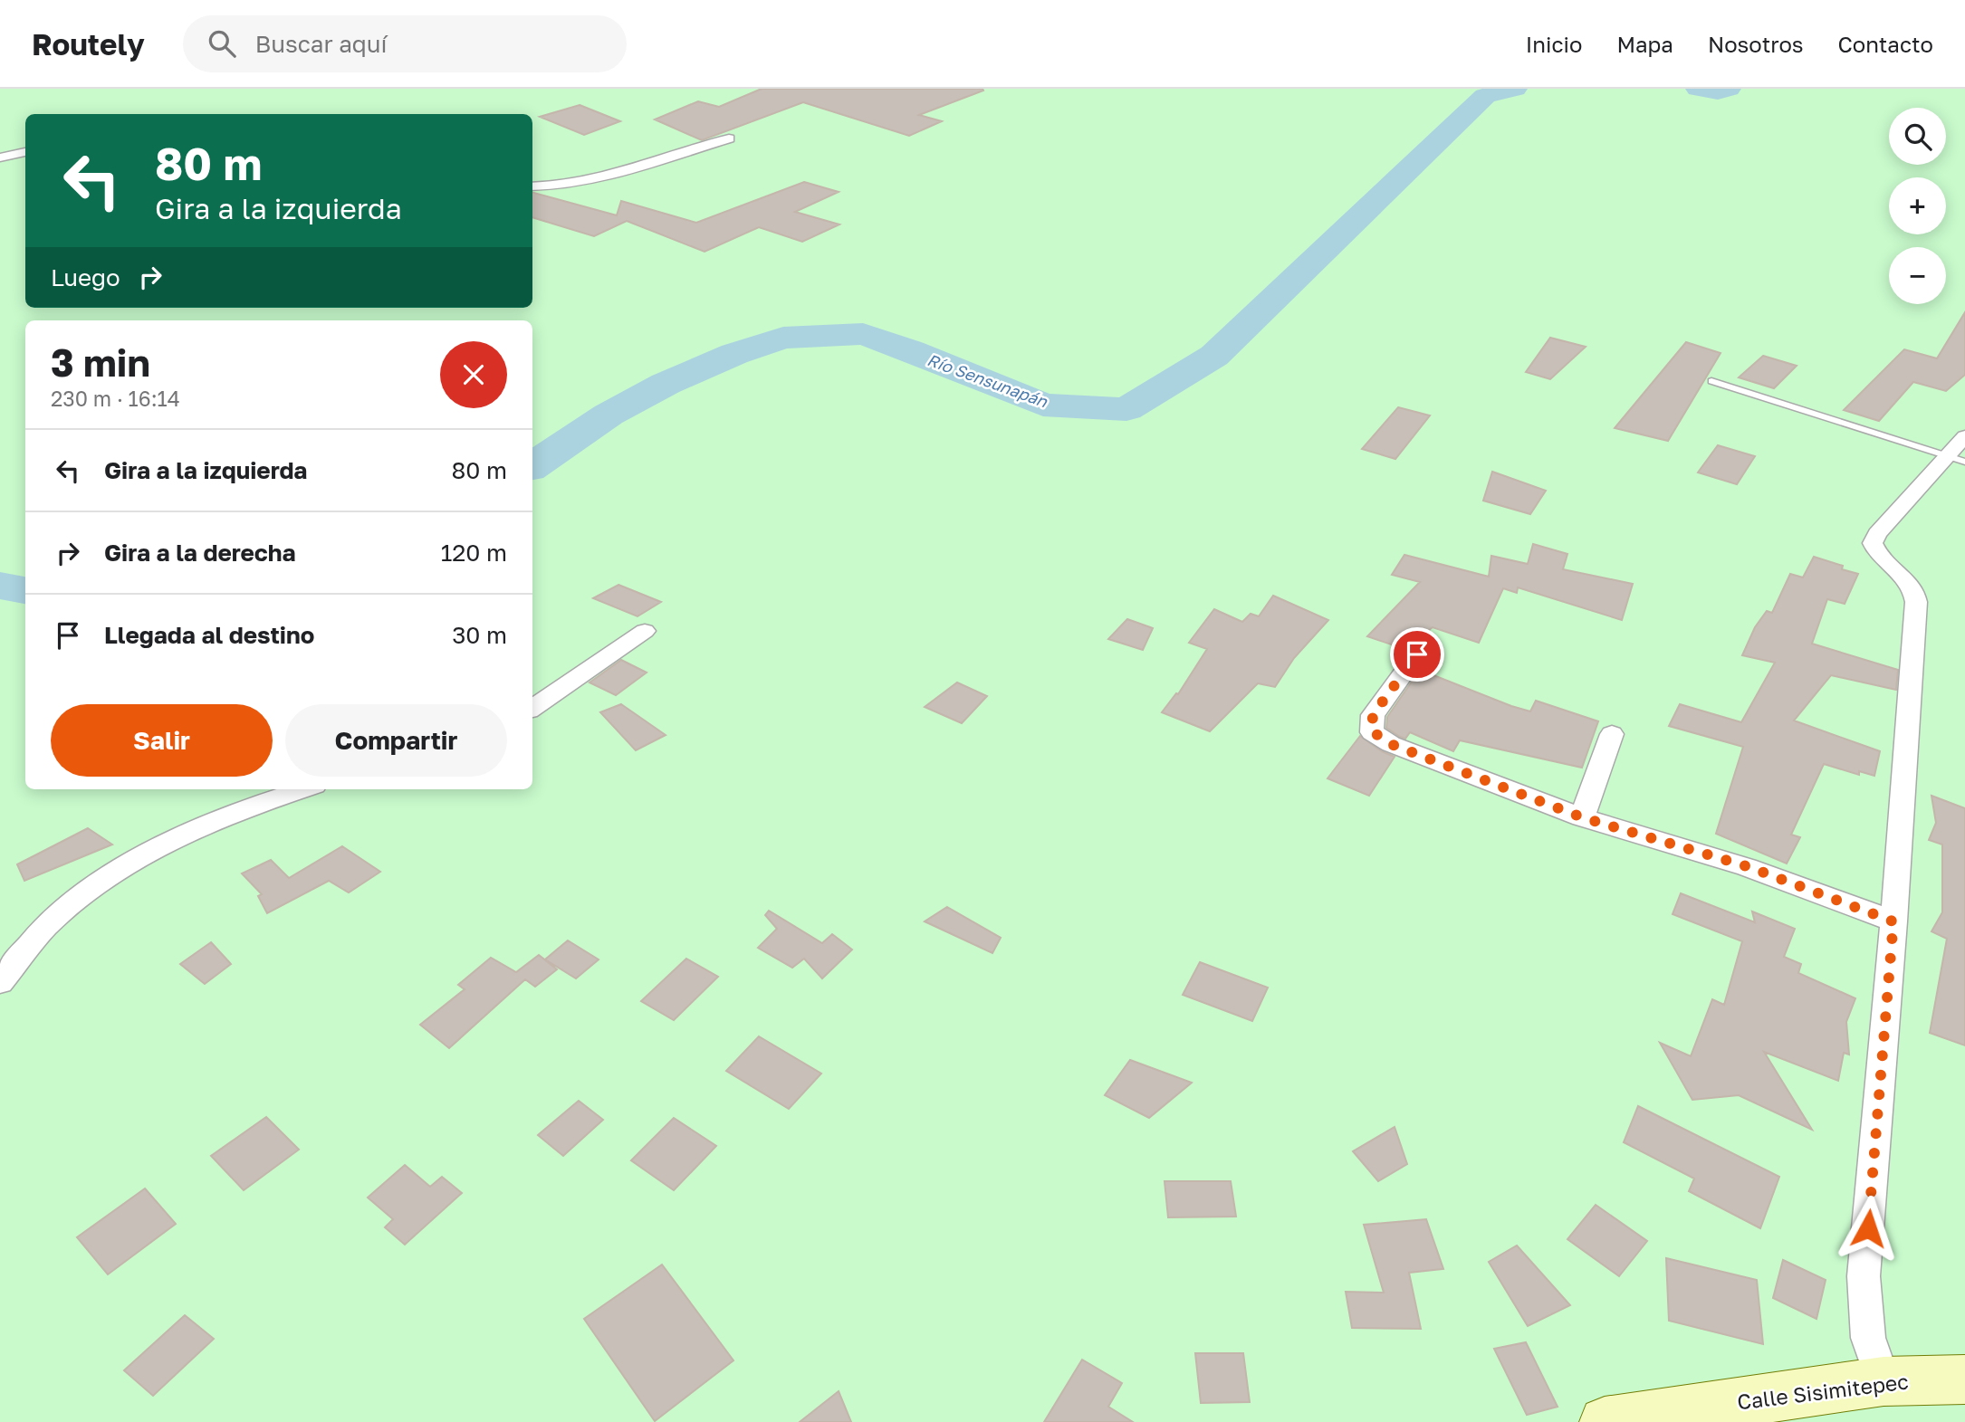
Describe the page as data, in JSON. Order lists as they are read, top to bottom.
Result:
{
  "streets": {
    "street": ["Calle Sisimitepec"]
  },
  "water": ["Río Sensunapán"],
  "page": {
    "header": "Routely",
    "search": "Buscar aquí",
    "nav": [
      "Inicio",
      "Mapa",
      "Nosotros",
      "Contacto"
    ],
    "map_buttons": ["+", "−"],
    "turn": ["80 m", "Gira a la izquierda"],
    "then": "Luego",
    "heading": ["3 min", "230 m · 16:14"],
    "list": [
      {
        "name": "Gira a la izquierda",
        "value": "80 m"
      },
      {
        "name": "Gira a la derecha",
        "value": "120 m"
      },
      {
        "name": "Llegada al destino",
        "value": "30 m"
      }
    ],
    "buttons": ["Salir", "Compartir"]
  }
}
